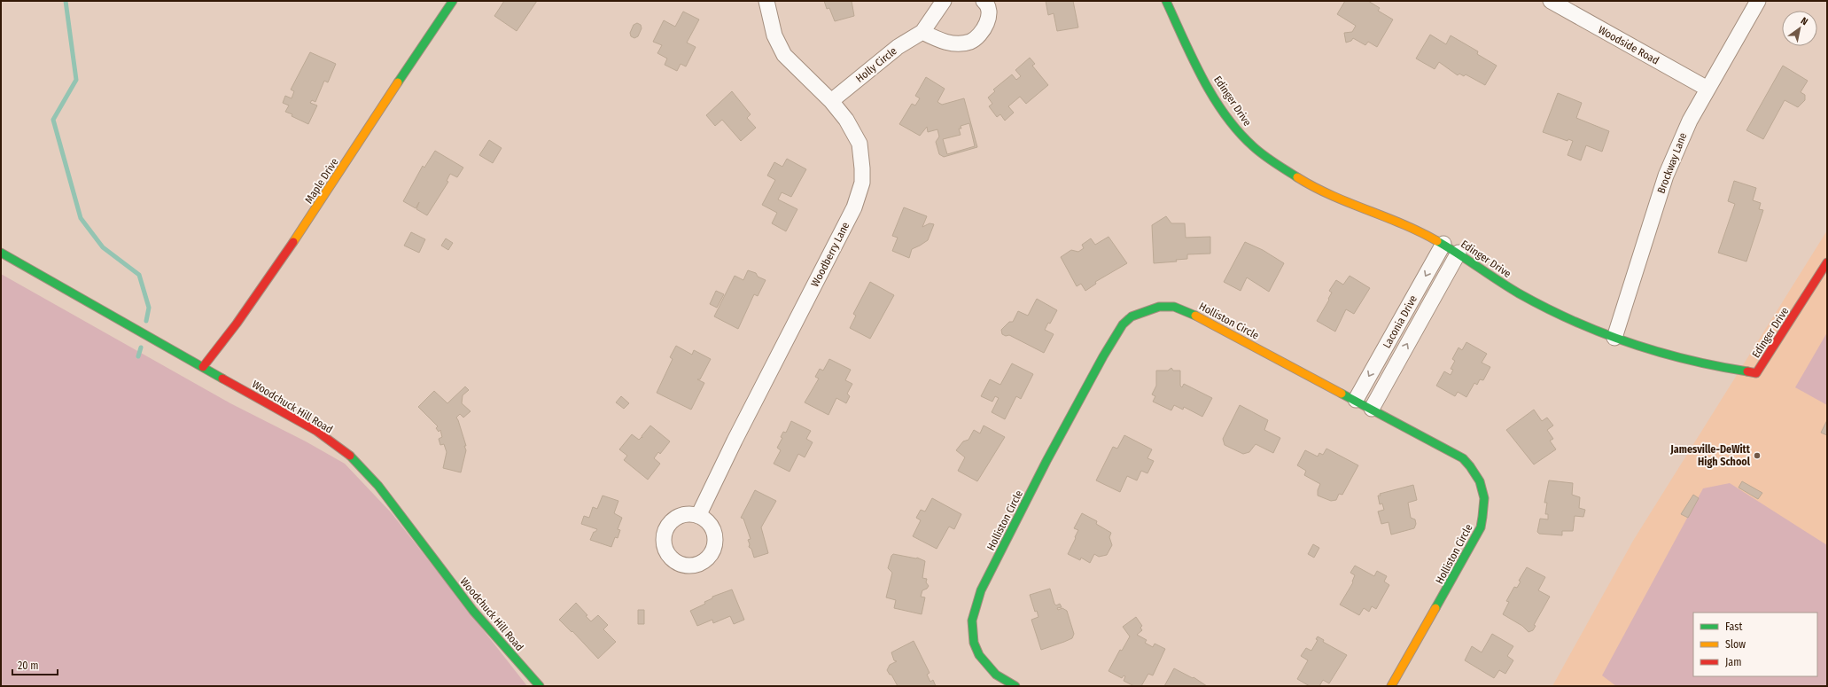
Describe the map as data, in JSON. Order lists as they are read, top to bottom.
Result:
{
  "streets": {
    "street": [
      "Woodside Road",
      "Holly Circle",
      "Edinger Drive",
      "Brockway Lane",
      "Maple Drive",
      "Woodberry Lane",
      "Holliston Circle",
      "Laconia Drive",
      "Woodchuck Hill Road"
    ]
  },
  "crossings": [
    ["Woodside Road", "Brockway Lane"],
    ["Holly Circle", "Woodberry Lane"],
    ["Edinger Drive", "Brockway Lane"],
    ["Edinger Drive", "Laconia Drive"],
    ["Maple Drive", "Woodchuck Hill Road"],
    ["Holliston Circle", "Laconia Drive"]
  ],
  "places": ["Jamesville-DeWitt High School"],
  "legend": ["Fast", "Slow", "Jam"],
  "scale_bar": "20 m",
  "north": "top right"
}
